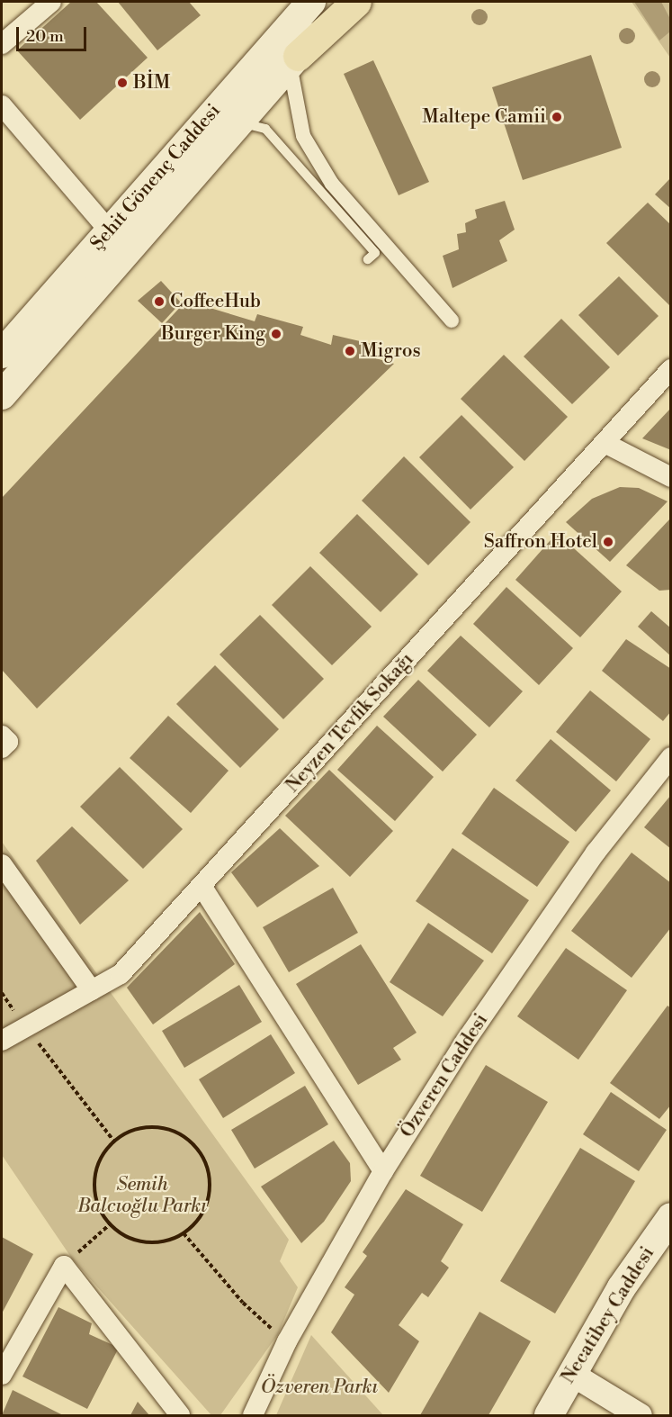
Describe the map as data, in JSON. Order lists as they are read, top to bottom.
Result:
{
  "streets": {
    "main road": ["Şehit Gönenç Caddesi", "Necatibey Caddesi"],
    "street": ["Neyzen Tevfik Sokağı", "Özveren Caddesi"]
  },
  "parks": ["Semih Balcıoğlu Parkı", "Özveren Parkı"],
  "places": [
    "BİM",
    "Maltepe Camii",
    "CoffeeHub",
    "Burger King",
    "Migros",
    "Saffron Hotel"
  ],
  "scale_bar": "20 m"
}
